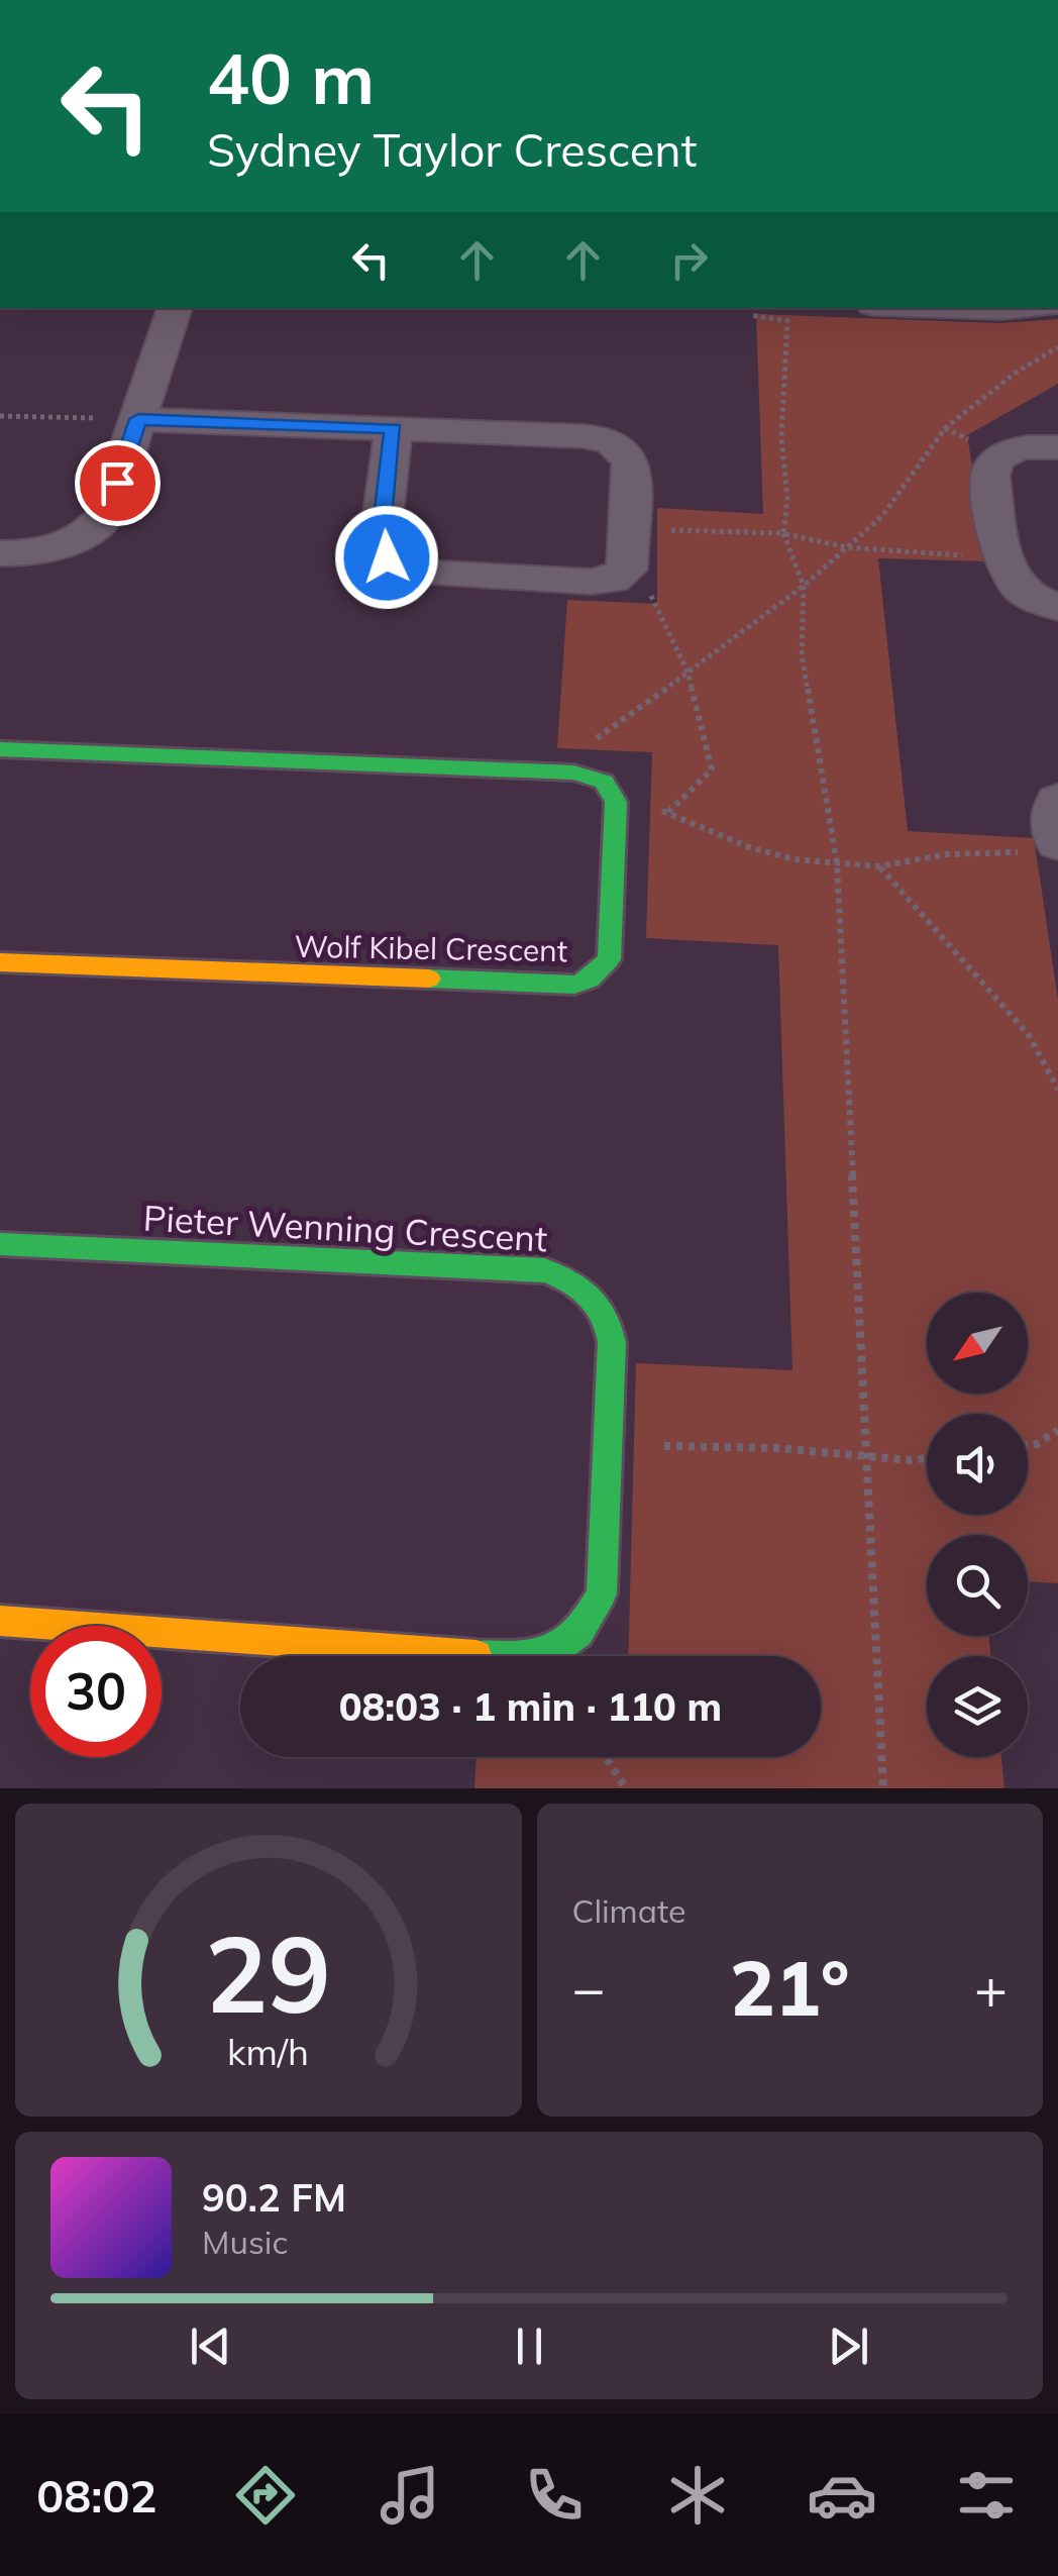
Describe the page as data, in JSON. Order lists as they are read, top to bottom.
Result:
{
  "streets": {
    "street": ["Wolf Kibel Crescent", "Pieter Wenning Crescent"]
  },
  "north": "bottom left",
  "page": {
    "turn": ["40 m", "Sydney Taylor Crescent"],
    "limit": "30",
    "trip": "08:03 · 1 min · 110 m",
    "tile": "Climate",
    "heat": ["−", "21°", "+"],
    "song": ["90.2 FM", "Music"],
    "tabs": "08:02",
    "gauge": ["29", "km/h"]
  }
}
